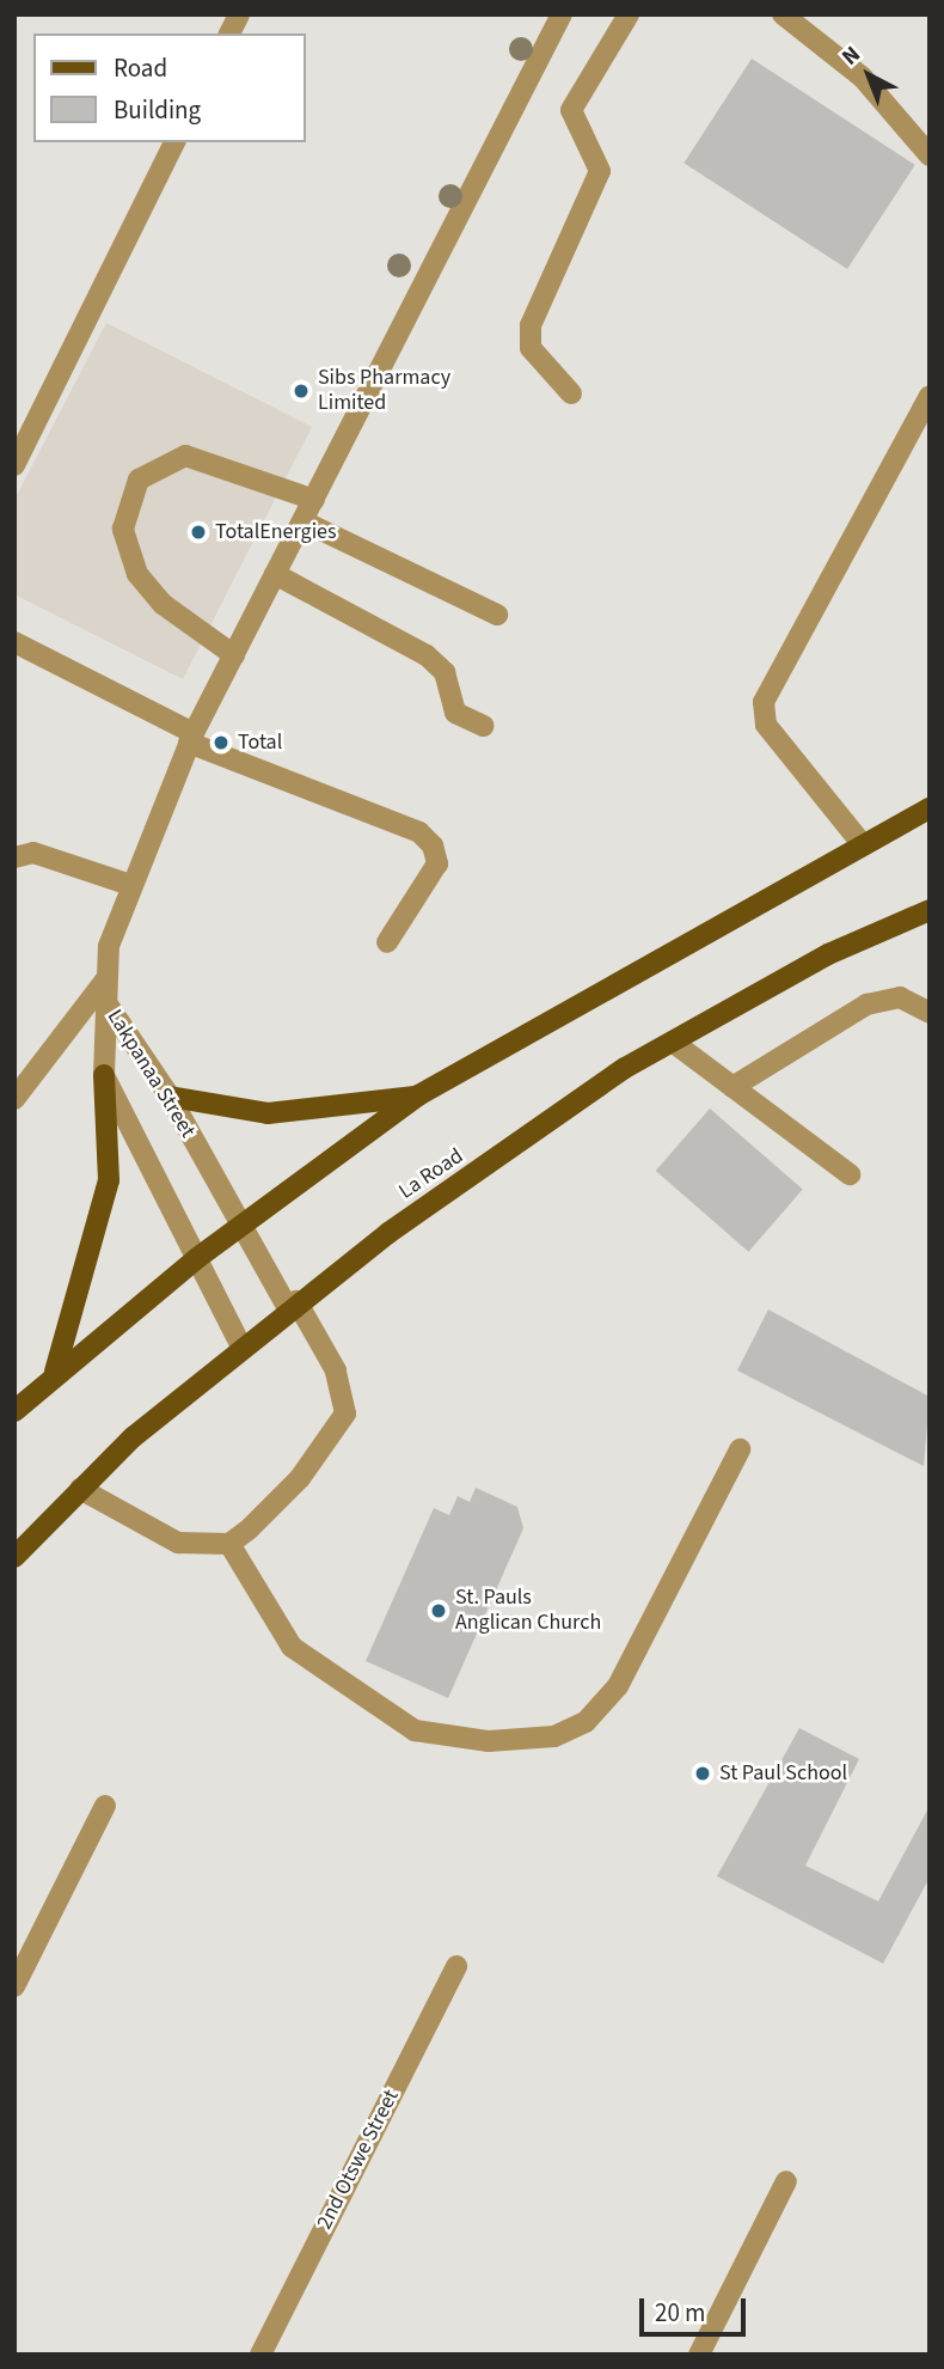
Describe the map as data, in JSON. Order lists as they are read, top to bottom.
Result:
{
  "streets": {
    "main road": ["La Road"],
    "street": ["Lakpanaa Street", "2nd Otswe Street"]
  },
  "crossings": [
    ["Lakpanaa Street", "La Road"]
  ],
  "places": [
    "Sibs Pharmacy Limited",
    "TotalEnergies",
    "Total",
    "St. Pauls Anglican Church",
    "St Paul School"
  ],
  "legend": ["Road", "Building"],
  "scale_bar": "20 m",
  "north": "top left"
}
